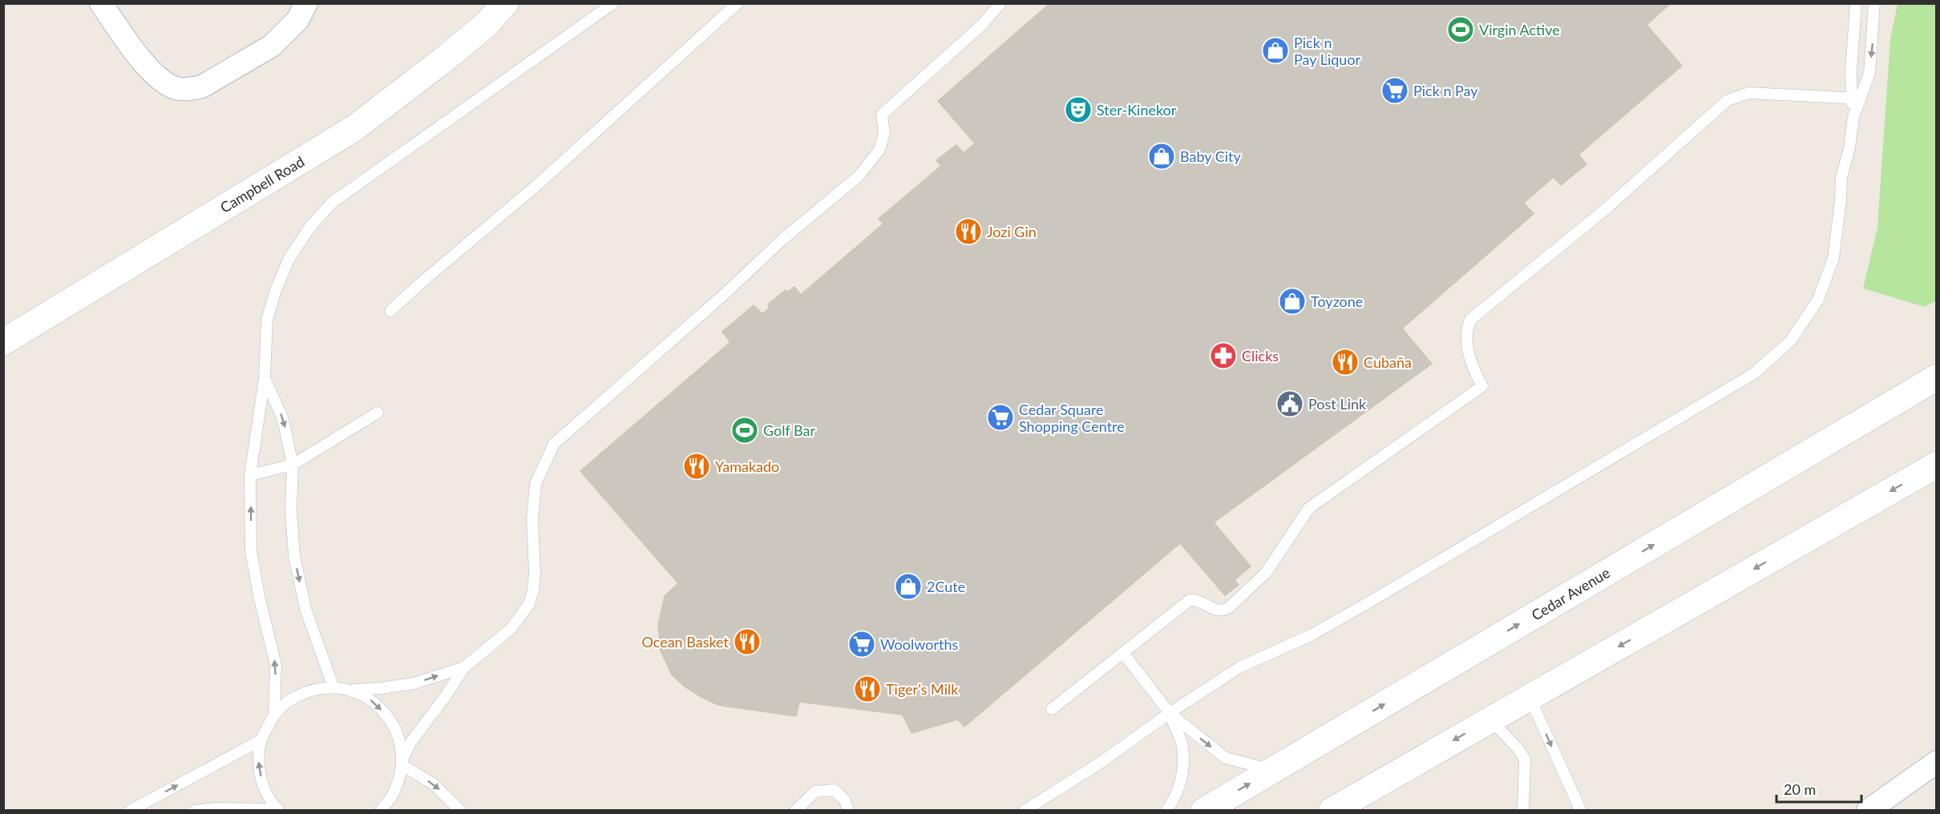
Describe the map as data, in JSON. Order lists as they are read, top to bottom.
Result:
{
  "streets": {
    "main road": ["Campbell Road", "Cedar Avenue"]
  },
  "places": {
    "sports": ["Virgin Active", "Golf Bar"],
    "shop": [
      "Pick n Pay Liquor",
      "Baby City",
      "Toyzone",
      "2Cute"
    ],
    "supermarket": ["Pick n Pay", "Cedar Square Shopping Centre", "Woolworths"],
    "theatre": ["Ster-Kinekor"],
    "restaurant": [
      "Jozi Gin",
      "Cubaña",
      "Yamakado",
      "Ocean Basket",
      "Tiger's Milk"
    ],
    "pharmacy": ["Clicks"],
    "public building": ["Post Link"]
  },
  "scale_bar": "20 m"
}
